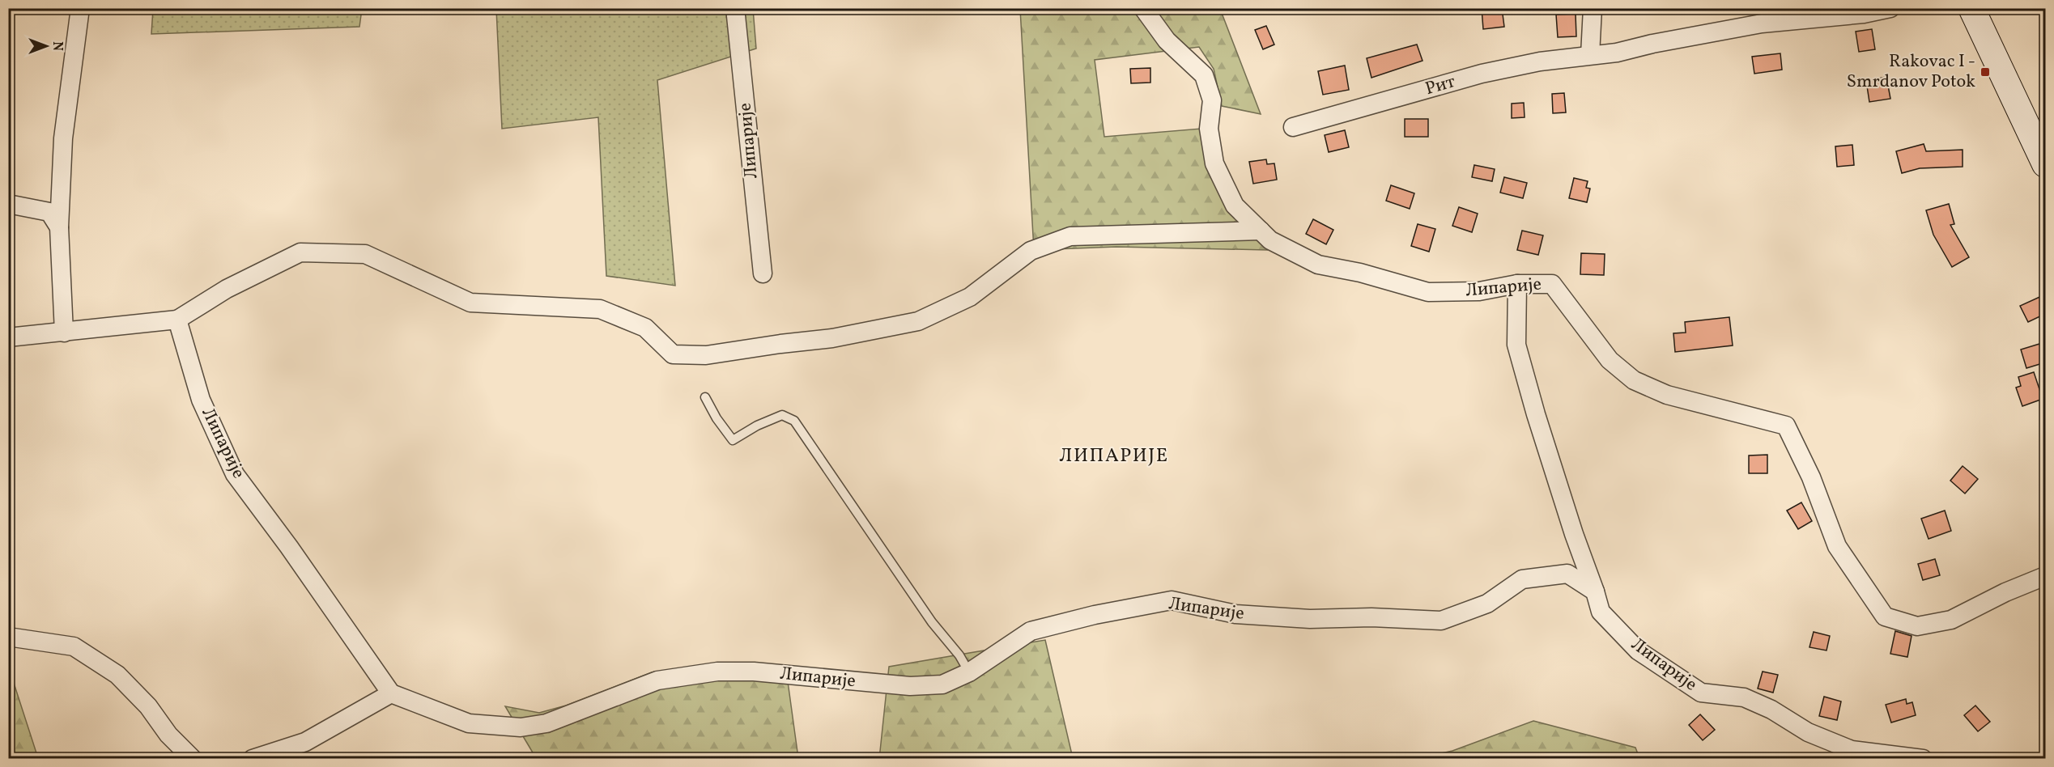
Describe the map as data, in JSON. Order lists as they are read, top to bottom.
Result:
{
  "streets": {
    "street": ["Рит", "Липарије"]
  },
  "districts": ["ЛИПАРИЈЕ"],
  "places": {
    "transit": ["Rakovac I - Smrdanov Potok"]
  },
  "north": "right"
}
